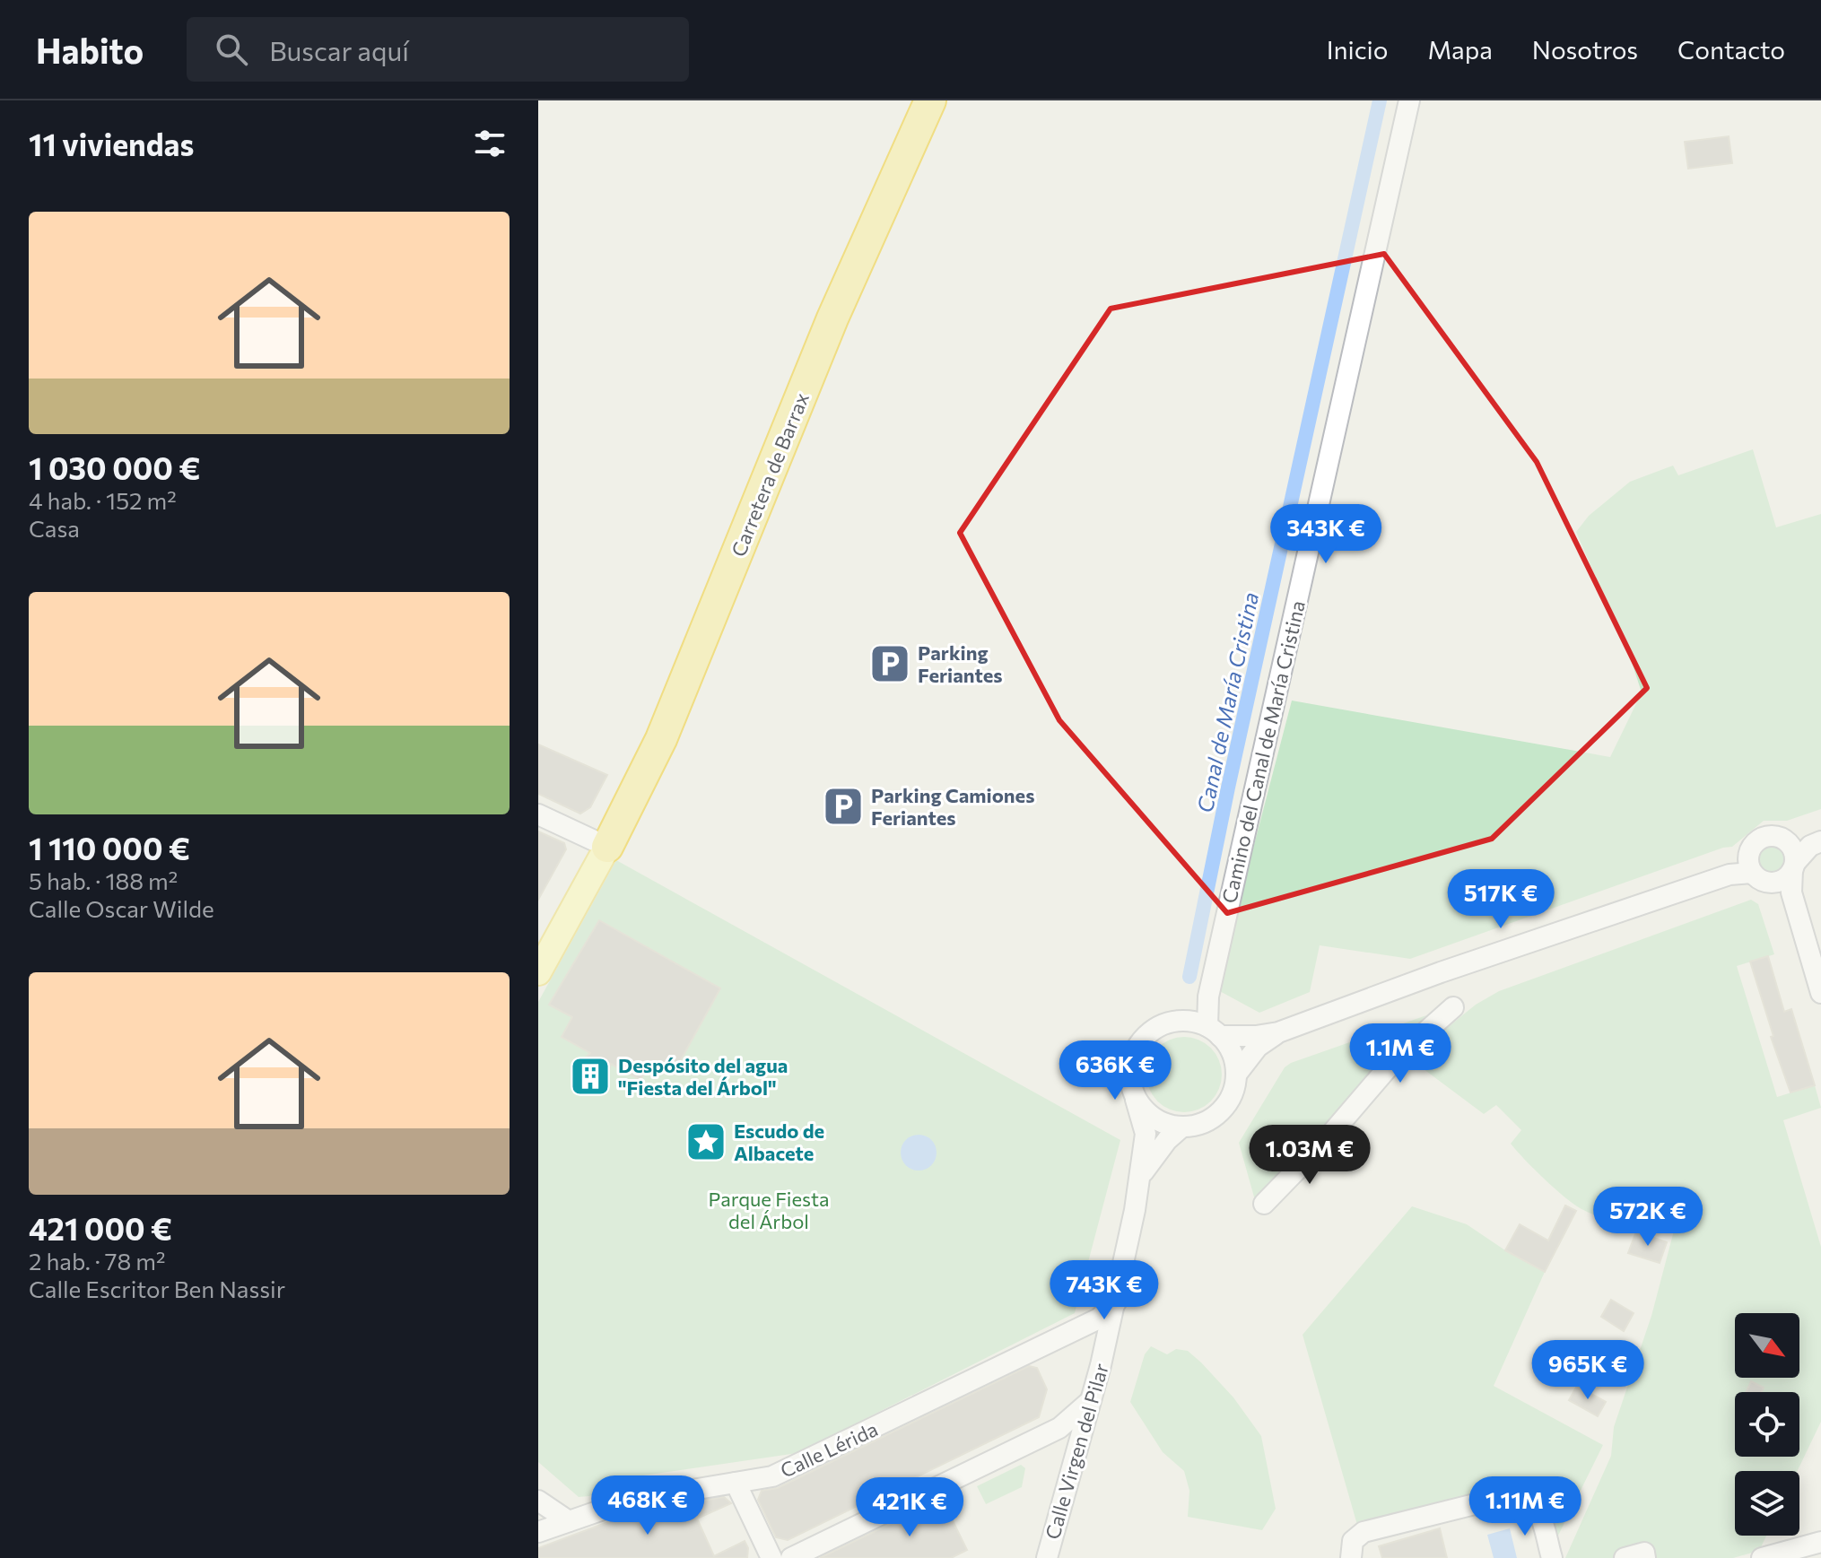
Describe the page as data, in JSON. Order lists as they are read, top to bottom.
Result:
{
  "streets": {
    "highway": ["Carretera de Barrax"],
    "street": ["Camino del Canal de María Cristina", "Calle Lérida", "Calle Virgen del Pilar"]
  },
  "crossings": [
    ["Camino del Canal de María Cristina", "Calle Virgen del Pilar"],
    ["Calle Lérida", "Calle Virgen del Pilar"]
  ],
  "water": ["Canal de María Cristina"],
  "parks": ["Parque Fiesta del Árbol"],
  "places": {
    "parking": ["Parking Feriantes", "Parking Camiones Feriantes"],
    "building": ["Despósito del agua \"Fiesta del Árbol\""],
    "place": ["Escudo de Albacete"]
  },
  "north": "bottom right",
  "page": {
    "header": "Habito",
    "search": "Buscar aquí",
    "nav": [
      "Inicio",
      "Mapa",
      "Nosotros",
      "Contacto"
    ],
    "heading": "11 viviendas",
    "list": [
      {
        "name": "1 030 000 €",
        "note": "4 hab. · 152 m² · Casa"
      },
      {
        "name": "1 110 000 €",
        "note": "5 hab. · 188 m² · Calle Oscar Wilde"
      },
      {
        "name": "421 000 €",
        "note": "2 hab. · 78 m² · Calle Escritor Ben Nassir"
      }
    ],
    "price": [
      "343K €",
      "517K €",
      "1.1M €",
      "636K €",
      "1.03M €",
      "572K €",
      "743K €",
      "965K €",
      "468K €",
      "1.11M €",
      "421K €"
    ]
  }
}
